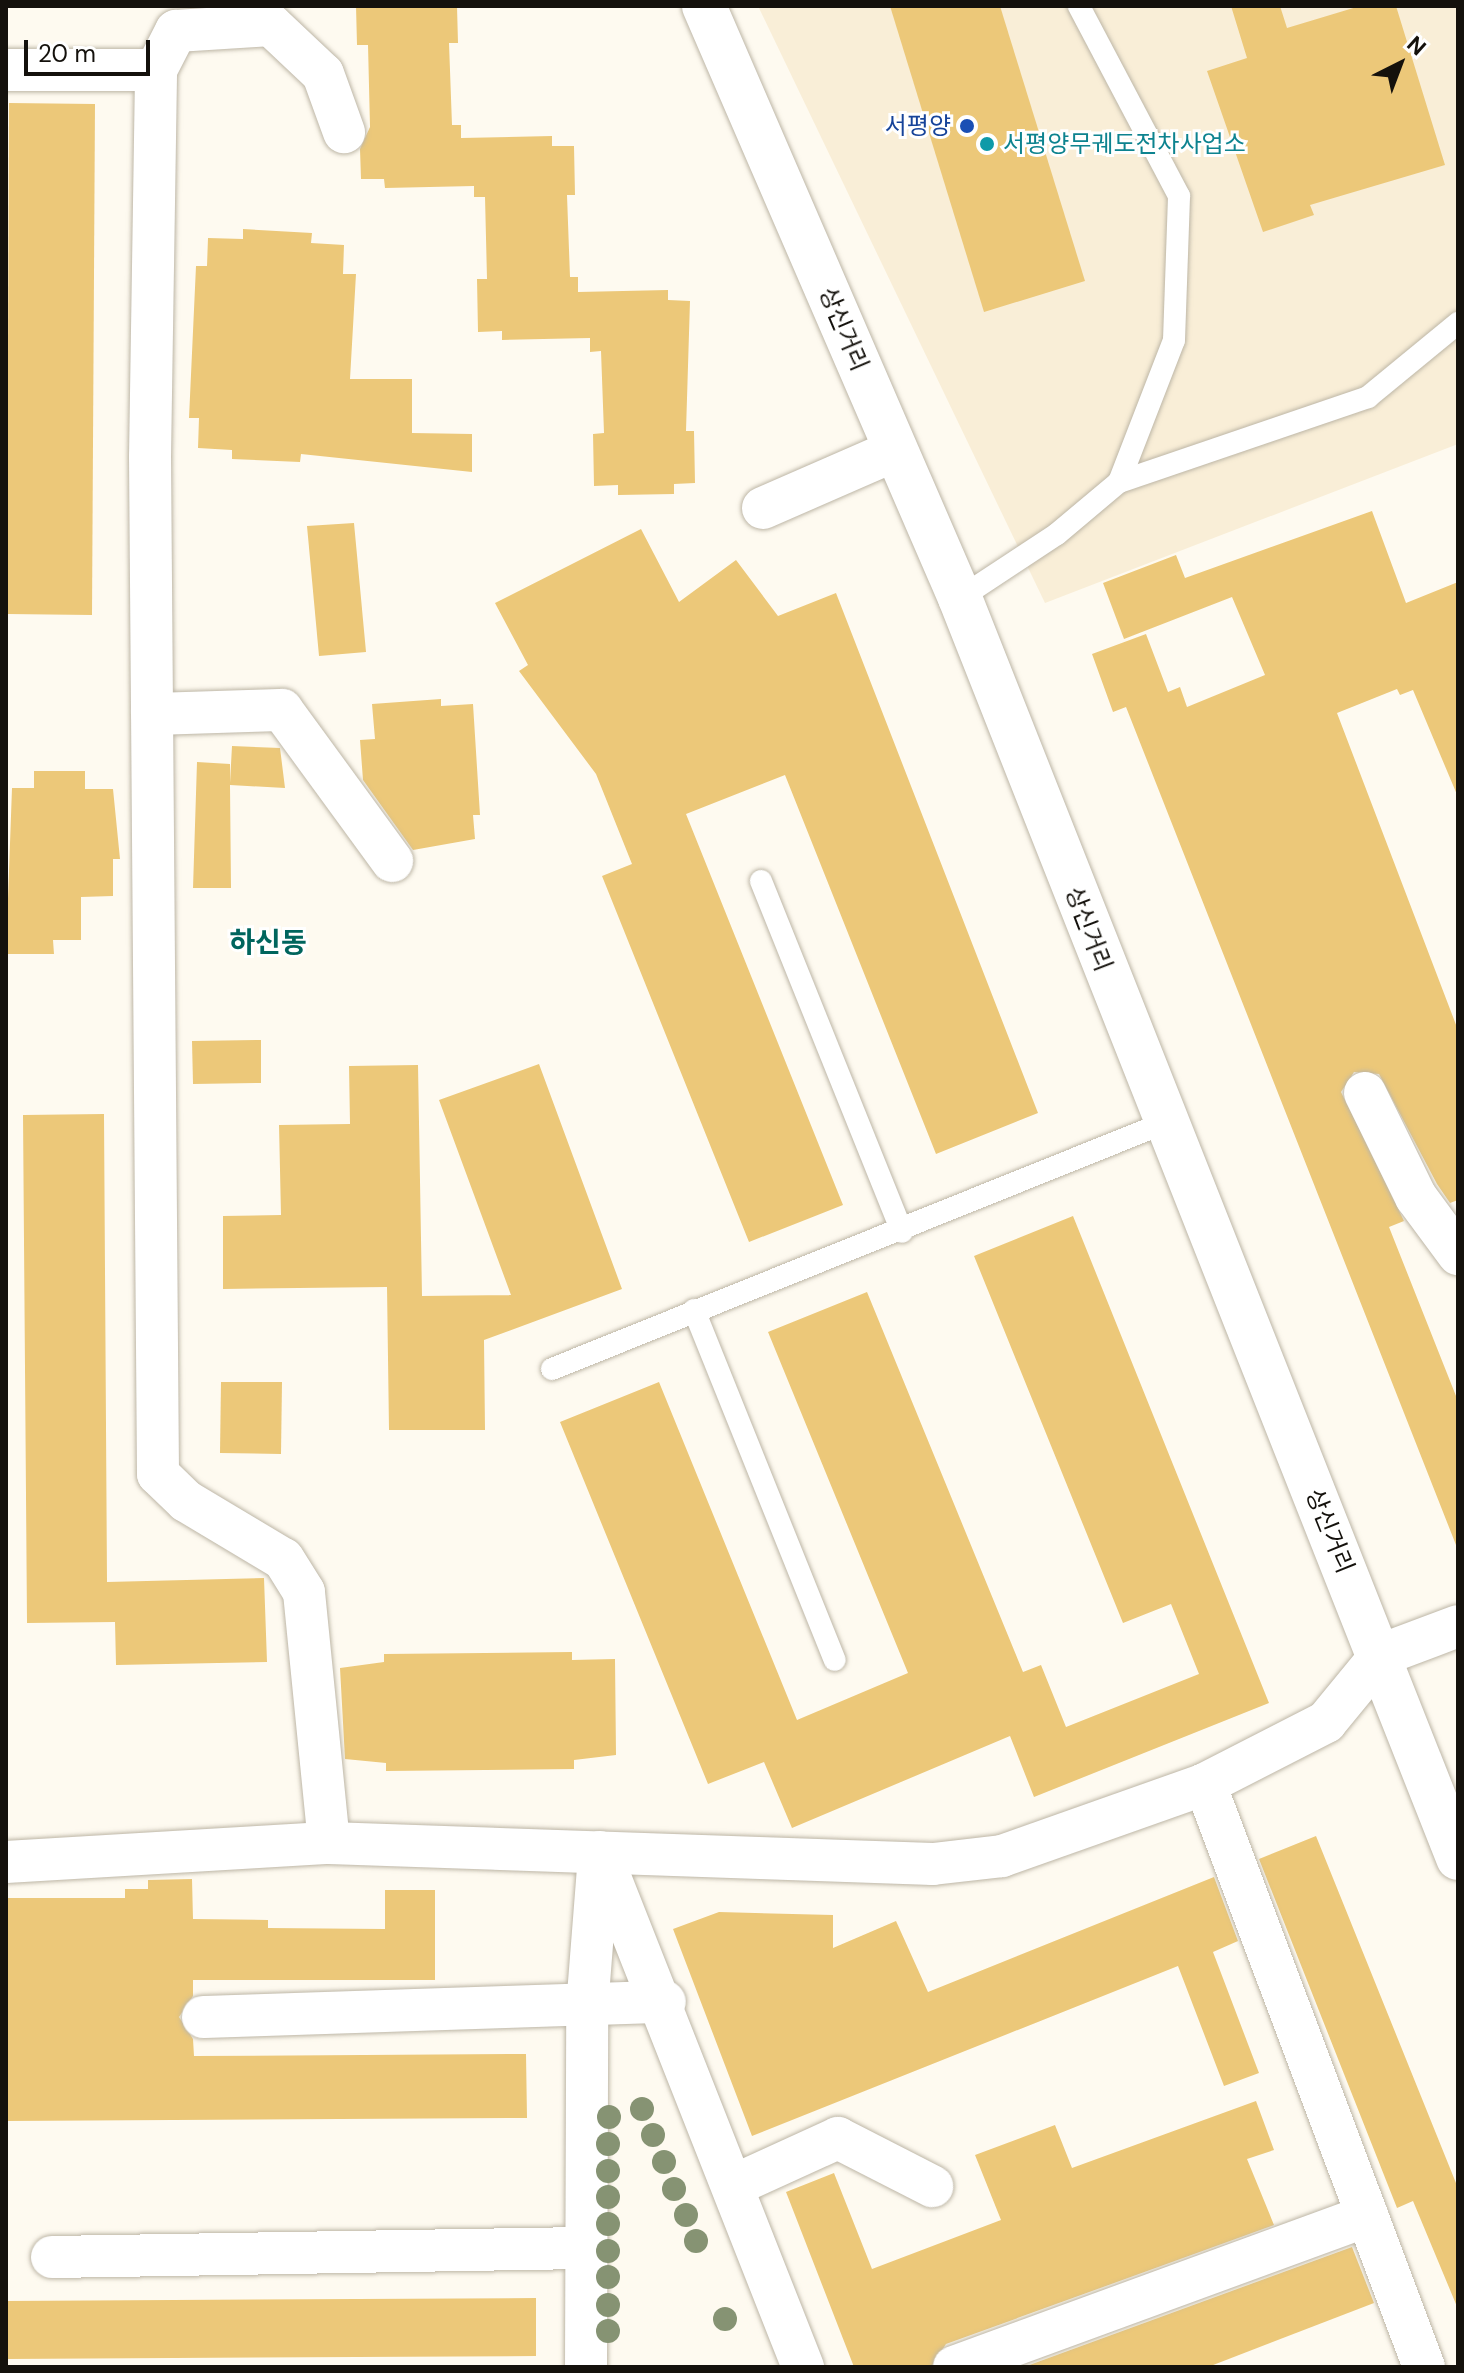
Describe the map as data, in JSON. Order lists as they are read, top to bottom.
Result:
{
  "streets": {
    "main road": ["상신거리"]
  },
  "districts": ["하신동"],
  "places": ["서평양", "서평양무궤도전차사업소"],
  "scale_bar": "20 m",
  "north": "top right"
}
